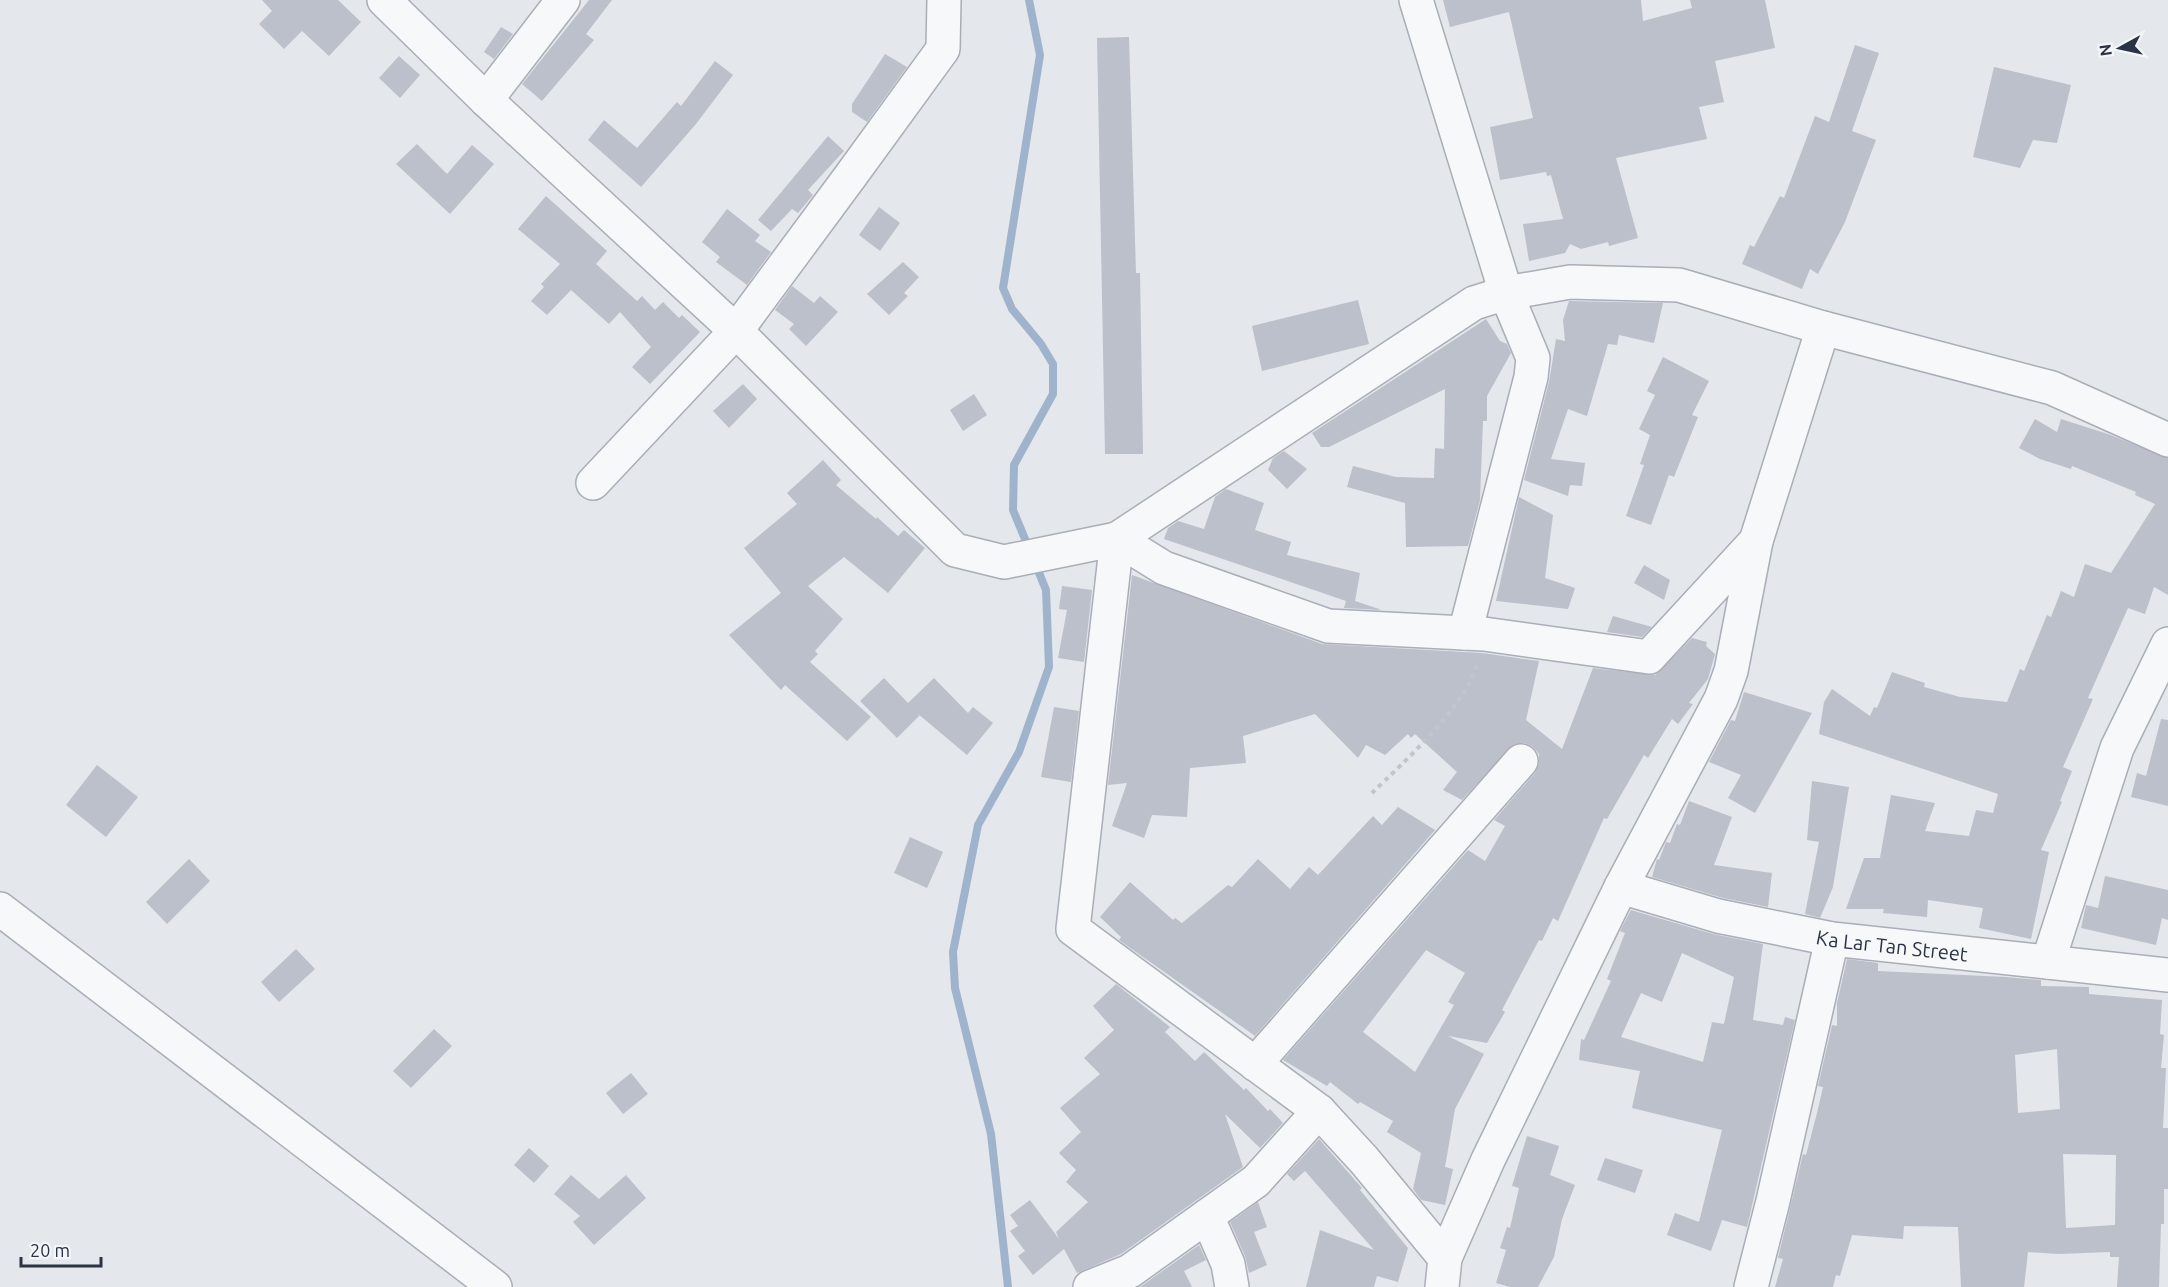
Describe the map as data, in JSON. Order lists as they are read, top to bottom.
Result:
{
  "streets": {
    "street": ["Ka Lar Tan Street"]
  },
  "scale_bar": "20 m",
  "north": "left"
}
